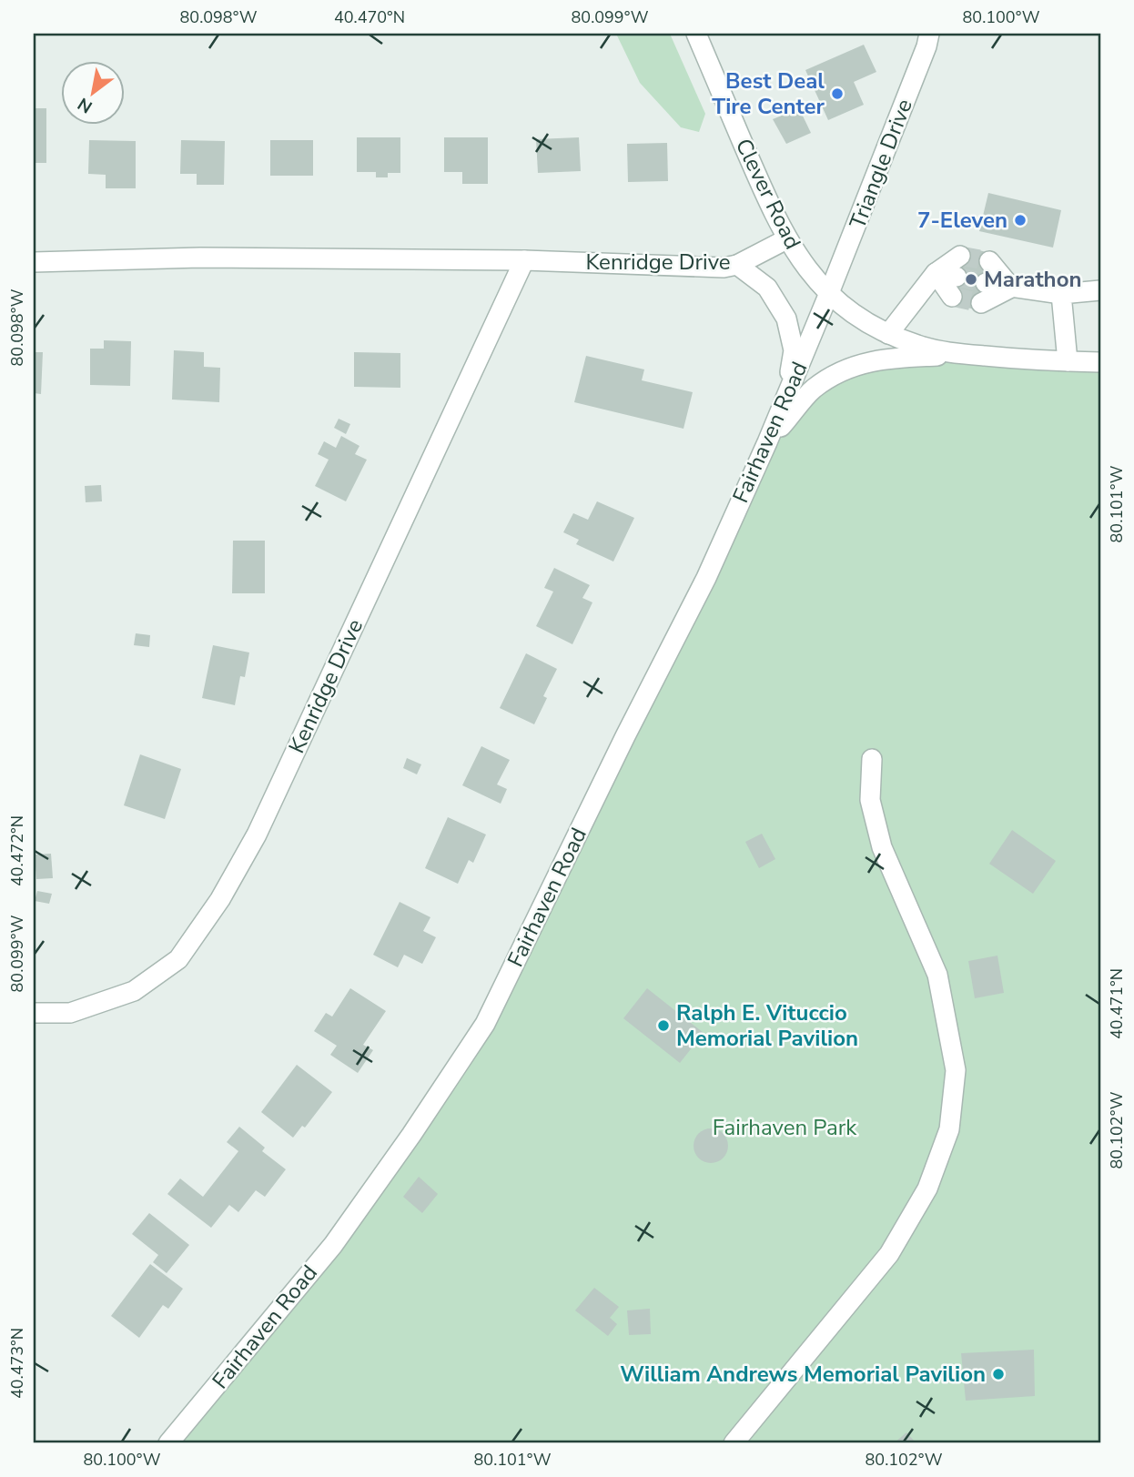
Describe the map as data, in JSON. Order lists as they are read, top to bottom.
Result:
{
  "streets": {
    "street": [
      "Triangle Drive",
      "Clever Road",
      "Kenridge Drive",
      "Fairhaven Road"
    ]
  },
  "crossings": [
    ["Triangle Drive", "Clever Road"],
    ["Triangle Drive", "Fairhaven Road"],
    ["Clever Road", "Kenridge Drive"],
    ["Clever Road", "Fairhaven Road"]
  ],
  "parks": ["Fairhaven Park"],
  "places": [
    "Best Deal Tire Center",
    "7-Eleven",
    "Marathon",
    "Ralph E. Vituccio Memorial Pavilion",
    "William Andrews Memorial Pavilion"
  ],
  "north": "bottom left",
  "coordinates": [
    "80.098°W",
    "40.470°N",
    "80.099°W",
    "80.100°W",
    "80.101°W",
    "40.472°N",
    "40.471°N",
    "80.102°W",
    "40.473°N"
  ]
}
